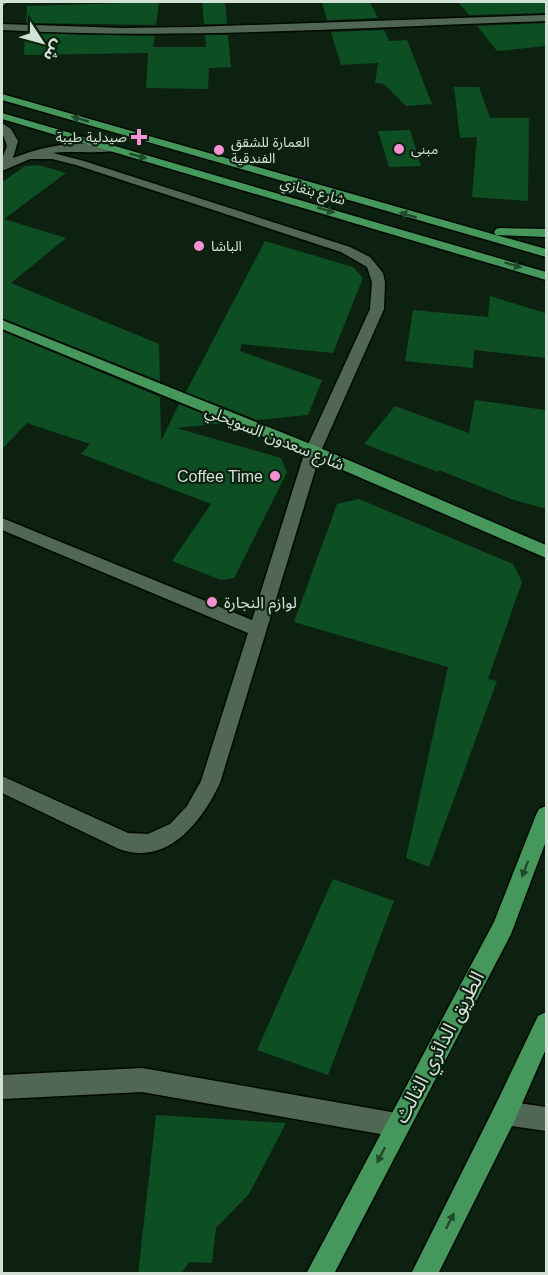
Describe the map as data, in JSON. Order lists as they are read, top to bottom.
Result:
{
  "streets": {
    "main road": ["شارع بنغازي", "شارع سعدون السويحلي", "الطريق الدائري الثالث"]
  },
  "places": {
    "health": ["صيدلية طيبة"],
    "other": [
      "مبنى",
      "العمارة للشقق الفندقية",
      "الباشا",
      "Coffee Time",
      "لوازم النجارة"
    ]
  },
  "north": "bottom right"
}
